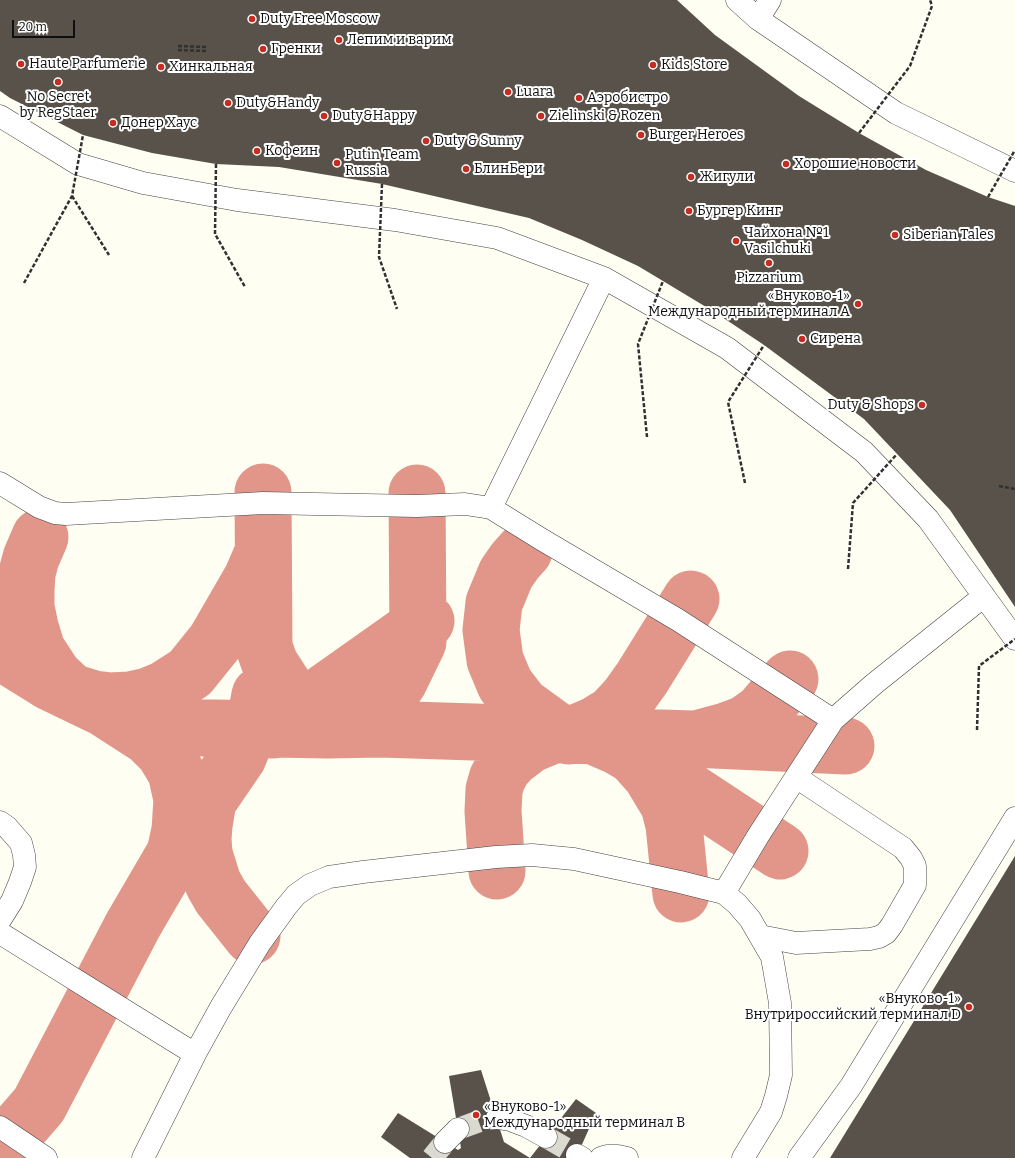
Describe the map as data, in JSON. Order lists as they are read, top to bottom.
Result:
{
  "places": [
    "Duty Free Moscow",
    "Лепим и варим",
    "Гренки",
    "Haute Parfumerie",
    "Kids Store",
    "Хинкальная",
    "No Secret by RegStaer",
    "Luara",
    "Аэробистро",
    "Duty&Handy",
    "Duty&Happy",
    "Zielinski & Rozen",
    "Донер Хаус",
    "Burger Heroes",
    "Duty & Sunny",
    "Кофеин",
    "Putin Team Russia",
    "Хорошие новости",
    "БлинБери",
    "Жигули",
    "Бургер Кинг",
    "Siberian Tales",
    "Чайхона №1 Vasilchuki",
    "Pizzarium",
    "«Внуково-1» Международный терминал А",
    "Сирена",
    "Duty & Shops",
    "«Внуково-1» Внутрироссийский терминал D",
    "«Внуково-1» Международный терминал B"
  ],
  "scale_bar": "20 m"
}
